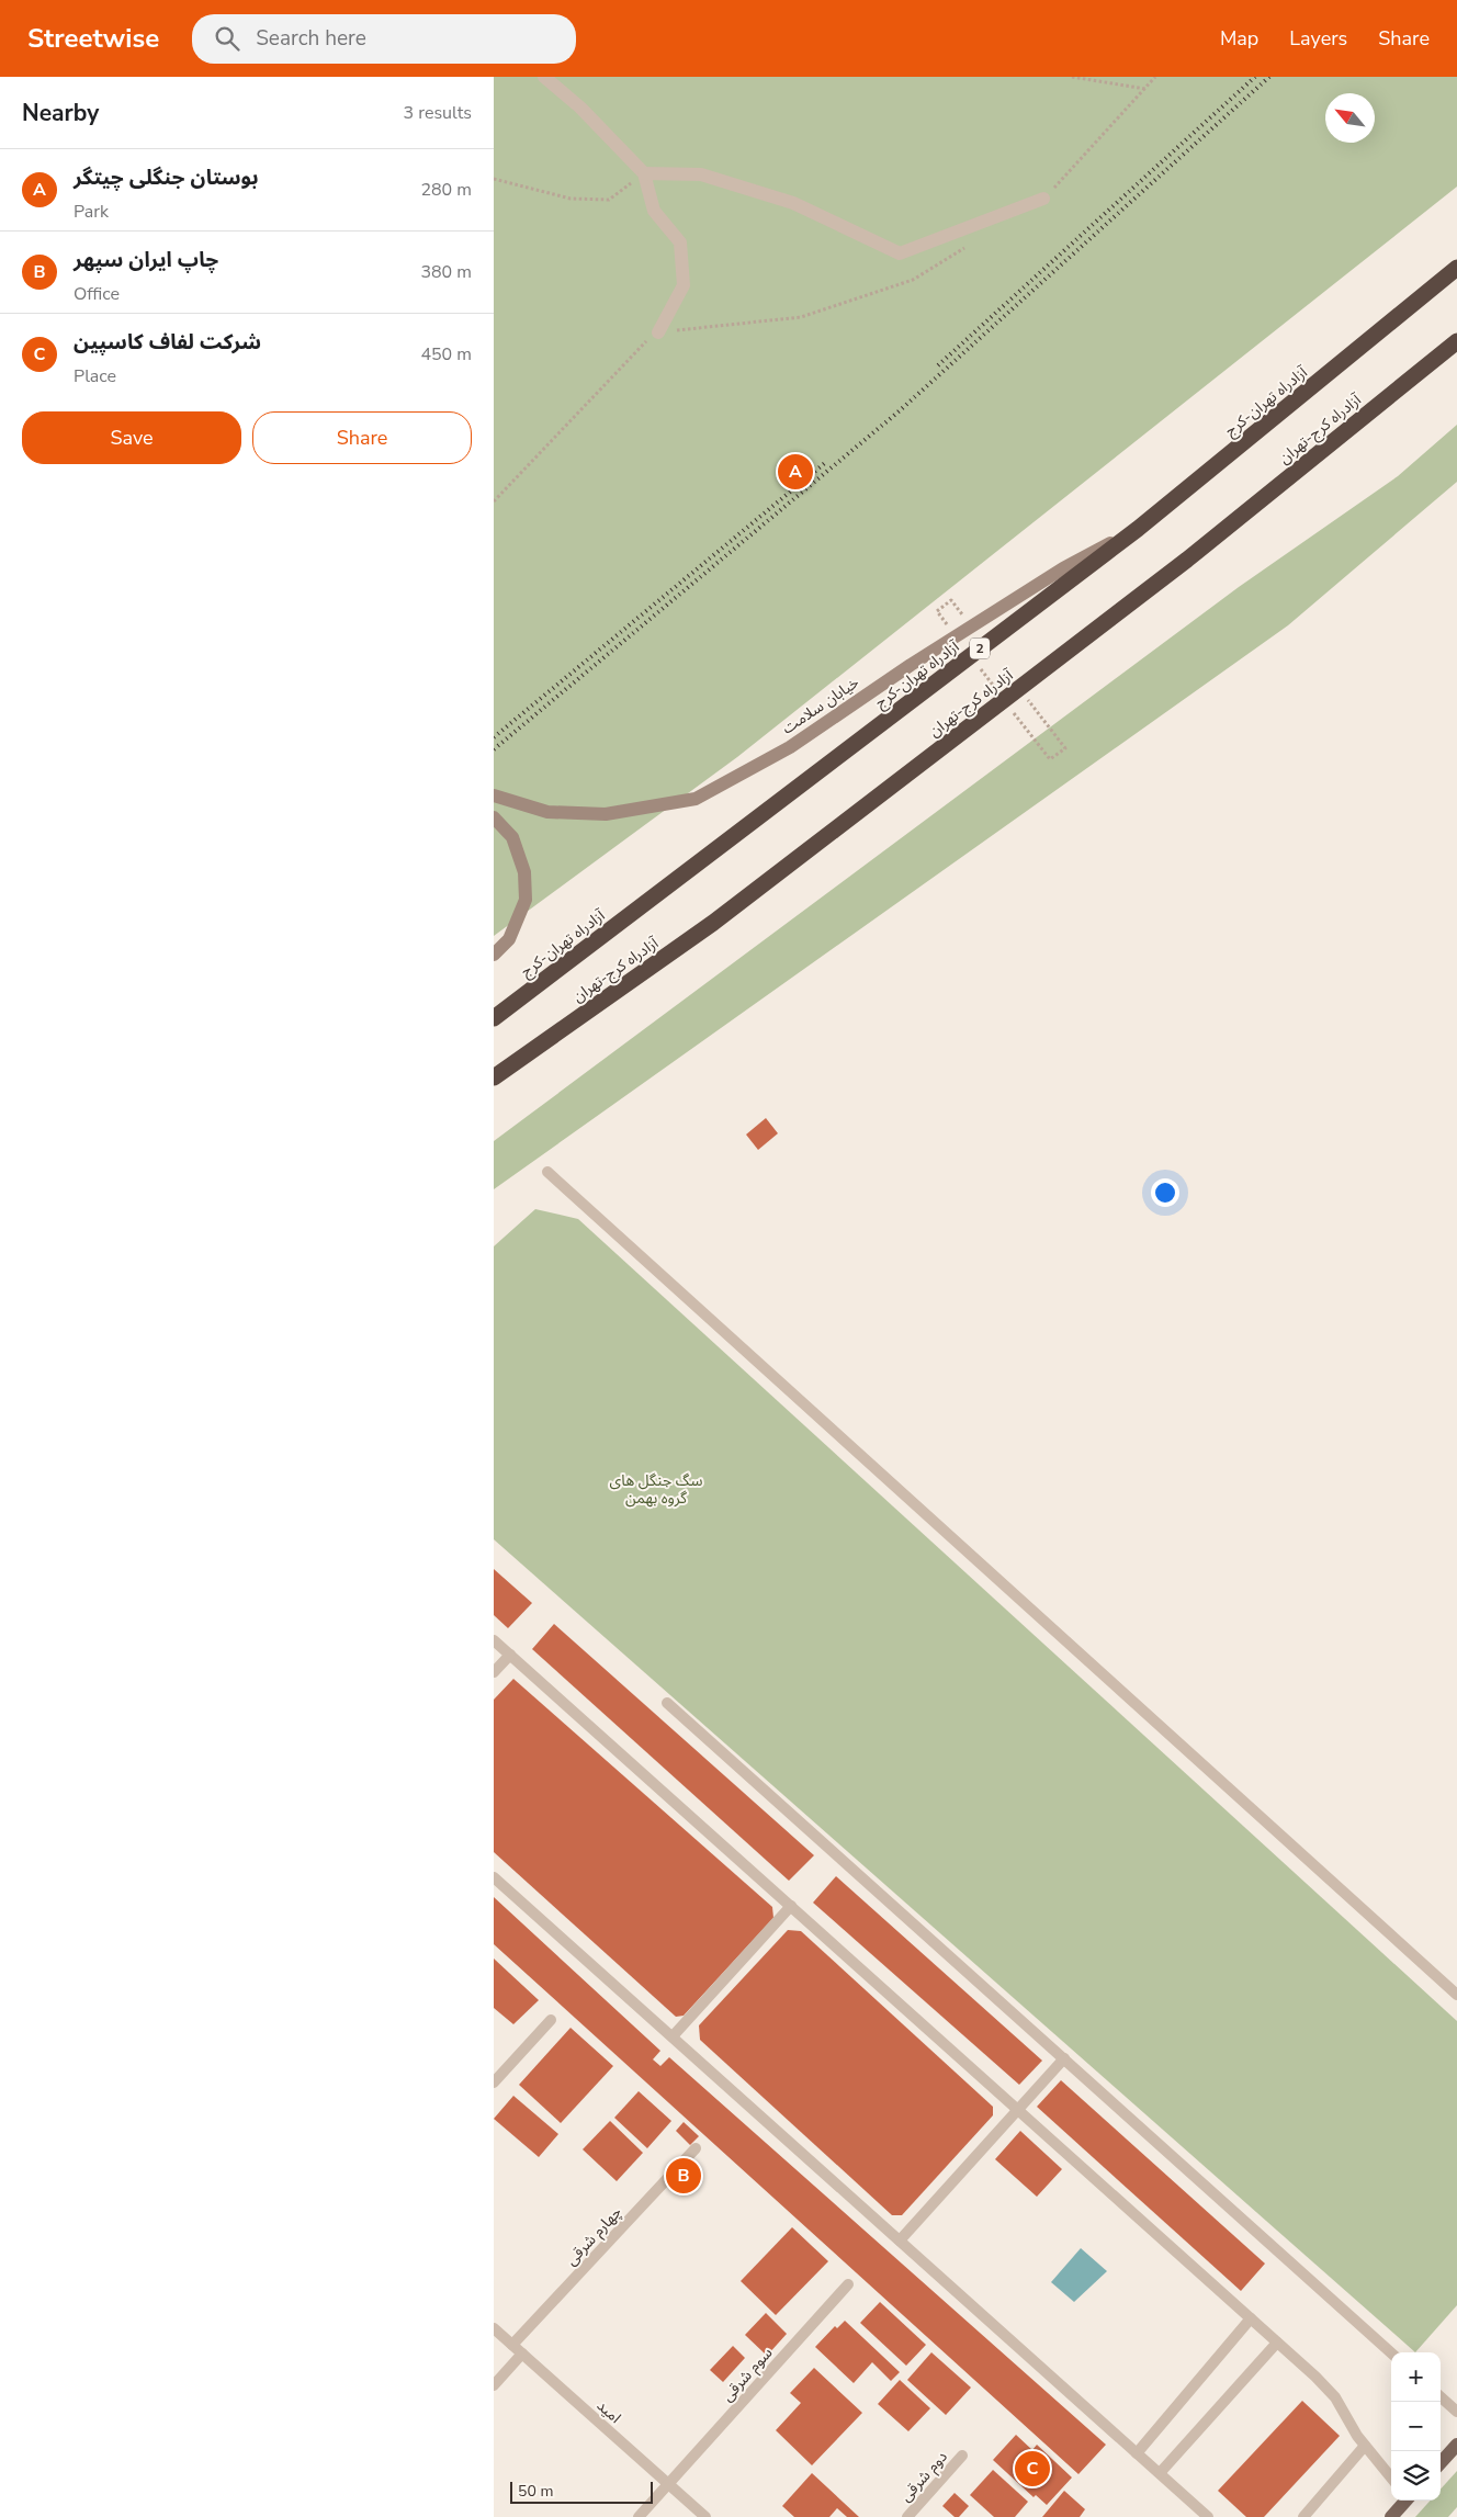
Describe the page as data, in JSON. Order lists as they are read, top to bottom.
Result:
{
  "streets": {
    "highway": ["آزادراه تهران-کرج", "آزادراه کرج-تهران", "2"],
    "main road": ["خیابان سلامت"],
    "lane": [
      "چهارم شرقی",
      "سوم شرقی",
      "امید",
      "دوم شرقی"
    ]
  },
  "crossings": [
    ["آزادراه تهران-کرج", "خیابان سلامت"],
    ["چهارم شرقی", "امید"],
    ["سوم شرقی", "امید"]
  ],
  "parks": ["سگ جنگل های گروه بهمن"],
  "scale_bar": "50 m",
  "north": "top left",
  "page": {
    "header": "Streetwise",
    "search": "Search here",
    "nav": ["Map", "Layers", "Share"],
    "heading": ["Nearby", "3 results"],
    "list": [
      {
        "mark": "A",
        "name": "بوستان جنگلی چیتگر",
        "note": "Park",
        "value": "280 m"
      },
      {
        "mark": "B",
        "name": "چاپ ایران سپهر",
        "note": "Office",
        "value": "380 m"
      },
      {
        "mark": "C",
        "name": "شرکت لفاف کاسپین",
        "note": "Place",
        "value": "450 m"
      }
    ],
    "buttons": ["Save", "Share"],
    "pins": ["A", "B", "C"],
    "map_buttons": ["+", "−"],
    "scale": "50 m"
  }
}
